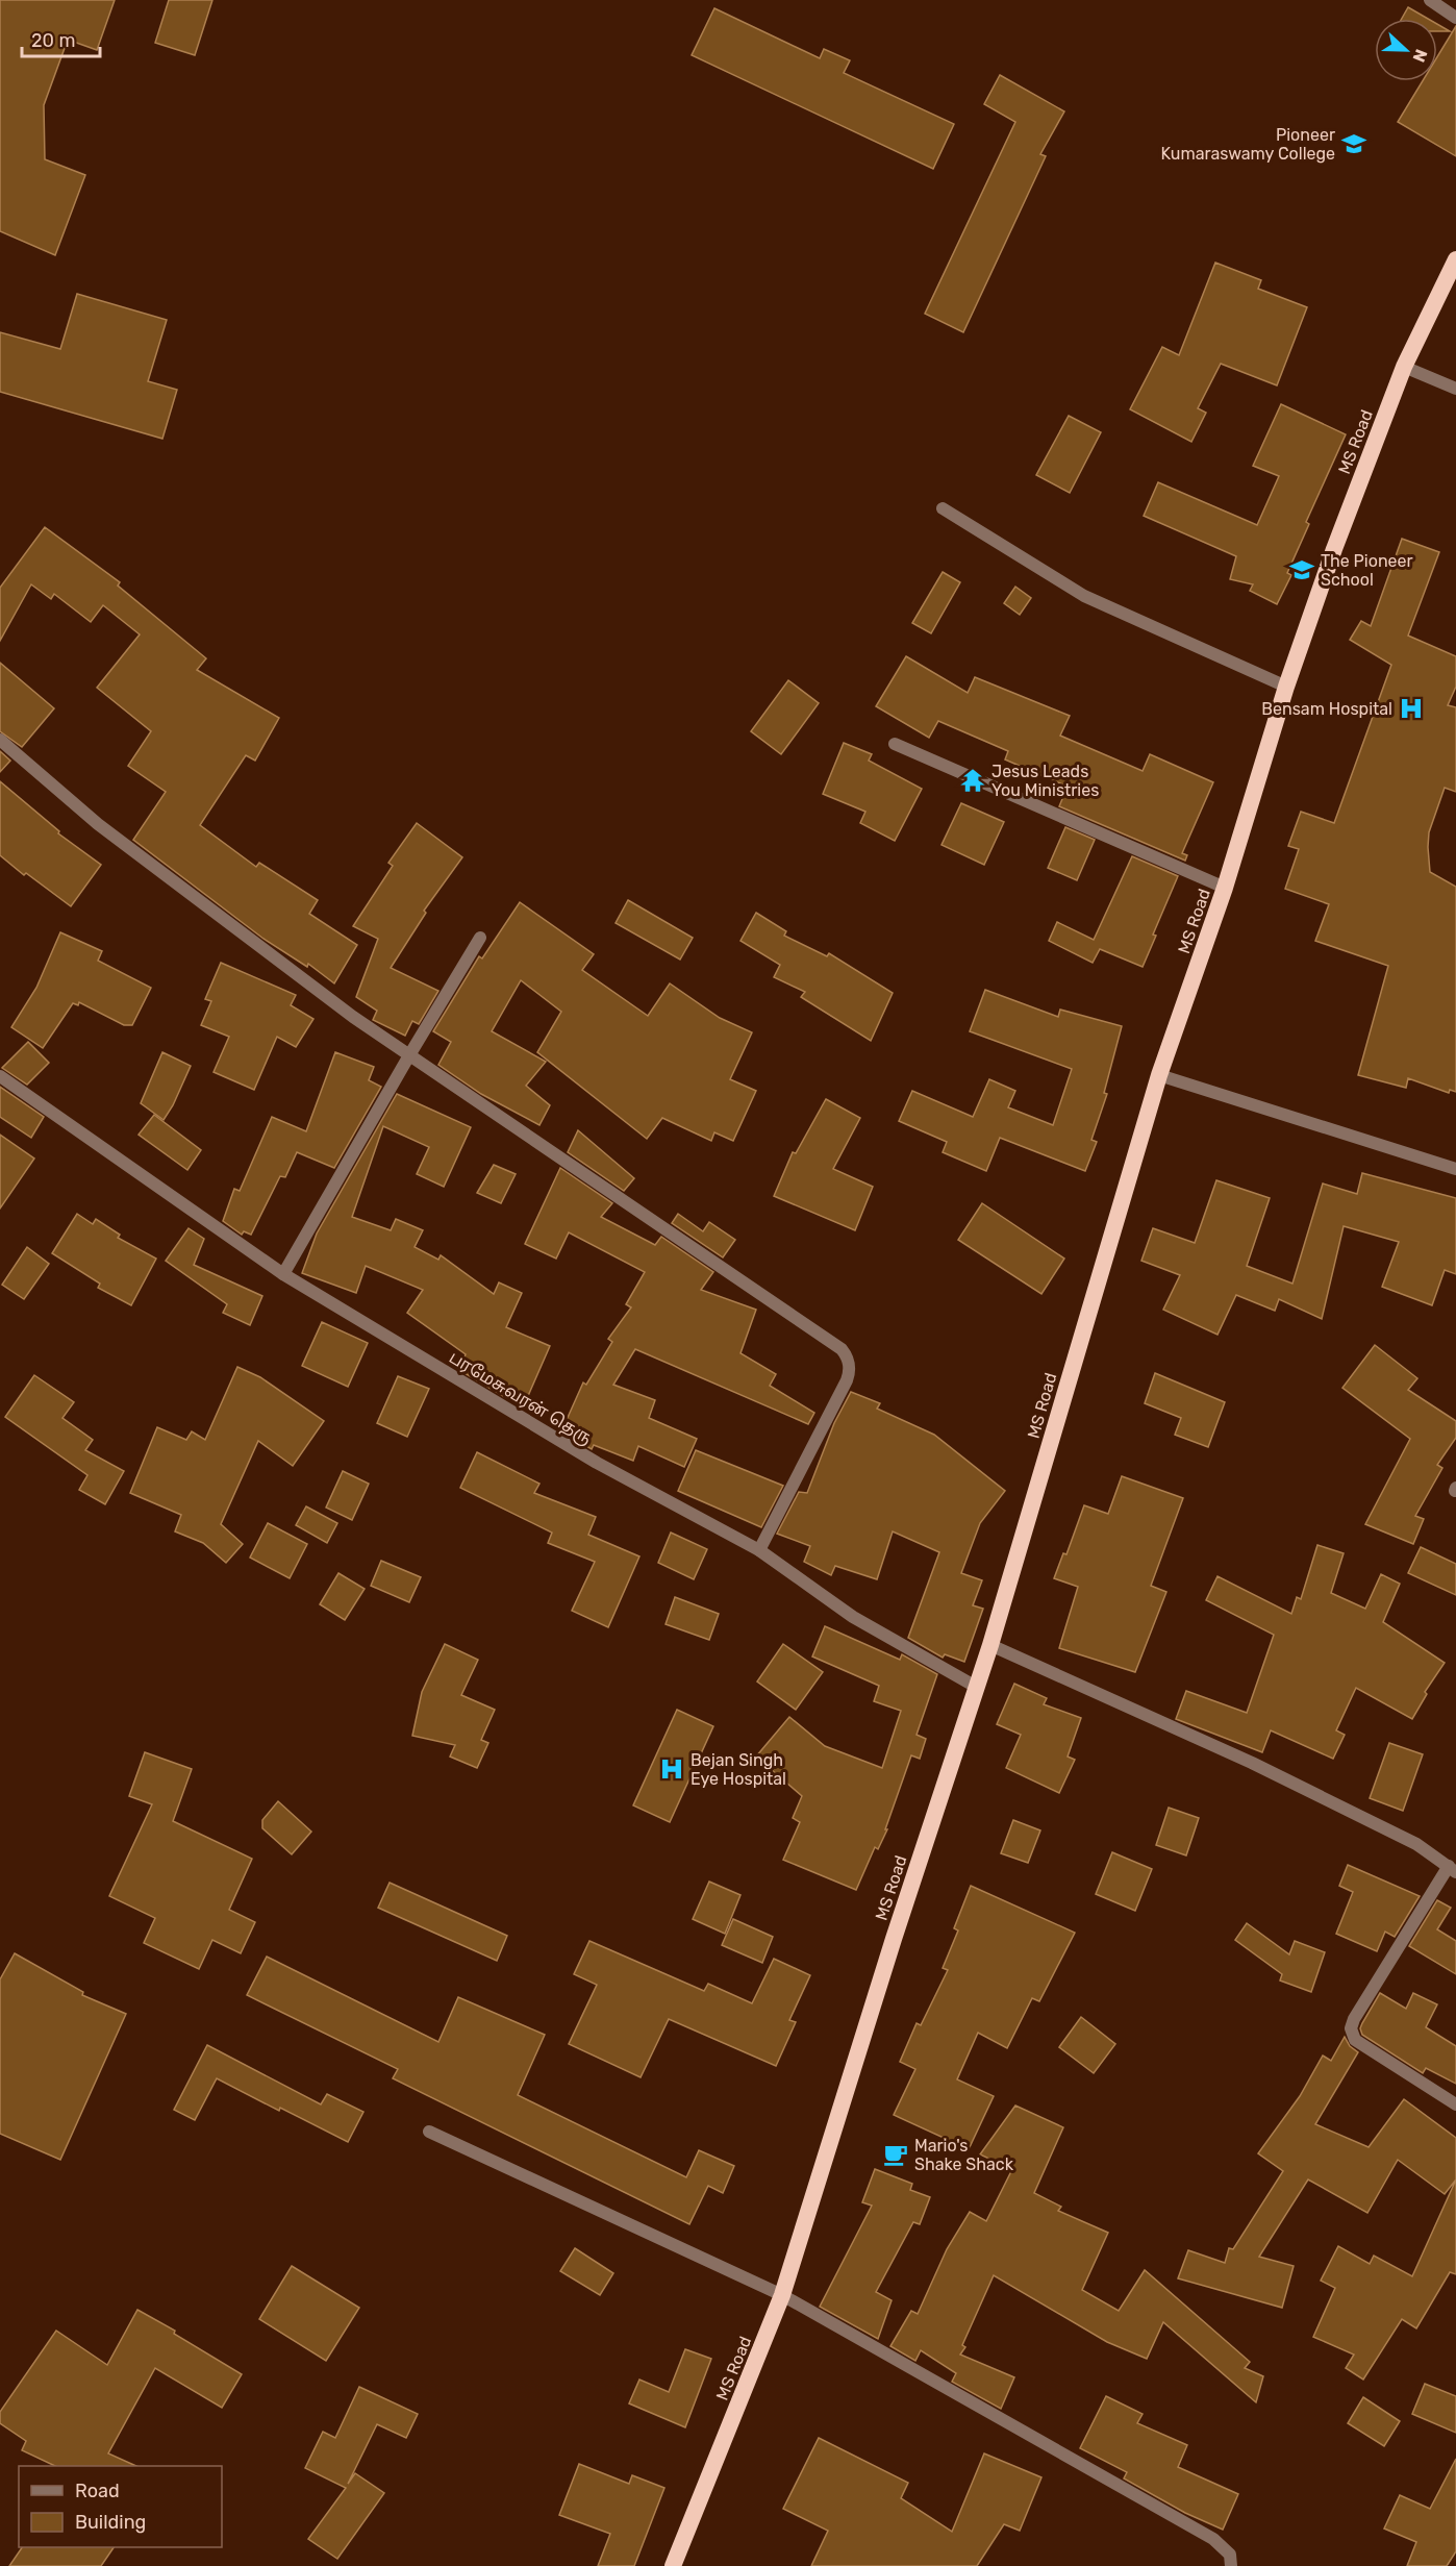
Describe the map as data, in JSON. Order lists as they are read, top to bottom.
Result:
{
  "streets": {
    "highway": ["MS Road"],
    "street": ["பரமேசுவரன் தெரு"]
  },
  "crossings": [
    ["MS Road", "பரமேசுவரன் தெரு"]
  ],
  "places": {
    "school or university": ["Pioneer Kumaraswamy College", "The Pioneer School"],
    "hospital": ["Bensam Hospital", "Bejan Singh Eye Hospital"],
    "temple": ["Jesus Leads You Ministries"],
    "cafe": ["Mario's Shake Shack"]
  },
  "legend": ["Road", "Building"],
  "scale_bar": "20 m",
  "north": "right"
}
